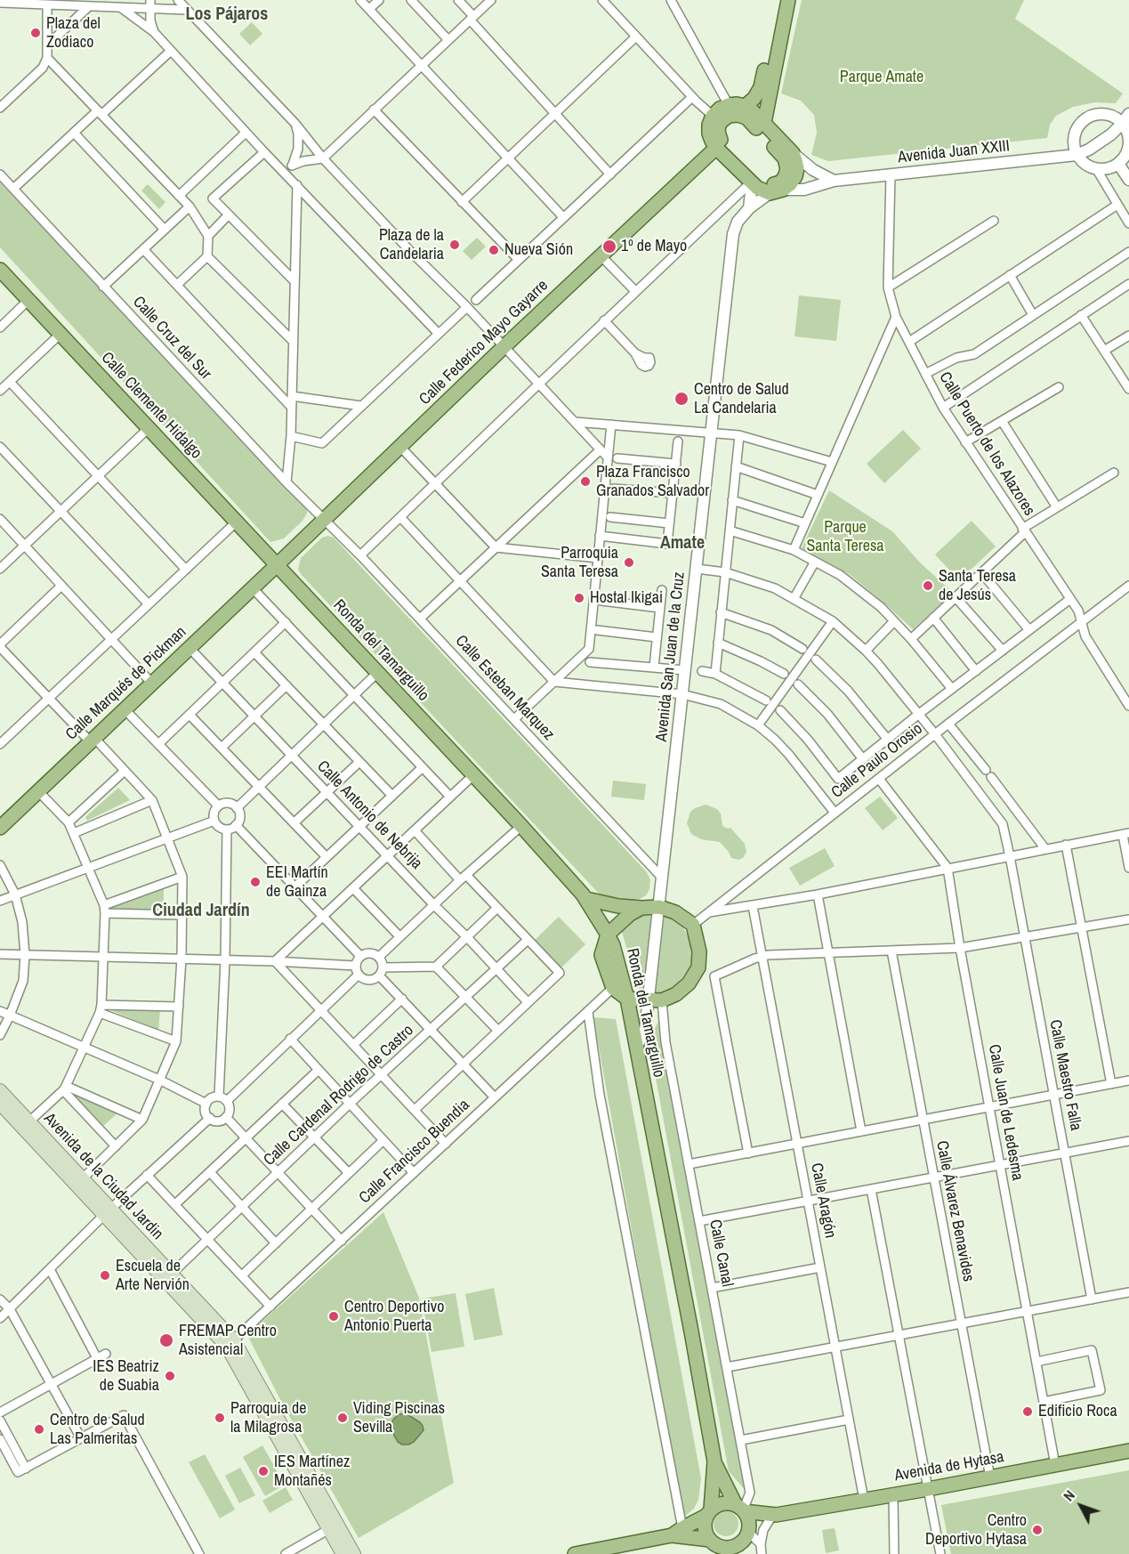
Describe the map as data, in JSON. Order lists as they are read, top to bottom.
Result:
{
  "streets": {
    "main road": [
      "Calle Federico Mayo Gayarre",
      "Calle Clemente Hidalgo",
      "Ronda del Tamarguillo",
      "Calle Marqués de Pickman",
      "Avenida de la Ciudad Jardin",
      "Avenida de Hytasa"
    ],
    "street": [
      "Avenida Juan XXIII",
      "Calle Cruz del Sur",
      "Calle Puerto de los Alazores",
      "Avenida San Juan de la Cruz",
      "Calle Esteban Marquez",
      "Calle Paulo Orosio",
      "Calle Antonio de Nebrija",
      "Calle Maestro Falla",
      "Calle Cardenal Rodrigo de Castro",
      "Calle Juan de Ledesma",
      "Calle Francisco Buendia",
      "Calle Aragón",
      "Calle Álvarez Benavides",
      "Calle Canal"
    ]
  },
  "crossings": [
    ["Avenida Juan XXIII", "Calle Puerto de los Alazores"],
    ["Calle Cruz del Sur", "Calle Federico Mayo Gayarre"],
    ["Calle Cruz del Sur", "Calle Esteban Marquez"],
    ["Calle Federico Mayo Gayarre", "Calle Clemente Hidalgo"],
    ["Calle Federico Mayo Gayarre", "Ronda del Tamarguillo"],
    ["Calle Federico Mayo Gayarre", "Calle Marqués de Pickman"],
    ["Calle Federico Mayo Gayarre", "Calle Esteban Marquez"],
    ["Calle Clemente Hidalgo", "Ronda del Tamarguillo"],
    ["Calle Clemente Hidalgo", "Calle Marqués de Pickman"],
    ["Calle Puerto de los Alazores", "Calle Paulo Orosio"],
    ["Ronda del Tamarguillo", "Avenida San Juan de la Cruz"],
    ["Ronda del Tamarguillo", "Calle Marqués de Pickman"],
    ["Ronda del Tamarguillo", "Calle Francisco Buendia"],
    ["Ronda del Tamarguillo", "Calle Canal"],
    ["Avenida San Juan de la Cruz", "Calle Esteban Marquez"],
    ["Avenida San Juan de la Cruz", "Calle Maestro Falla"],
    ["Calle Marqués de Pickman", "Calle Antonio de Nebrija"],
    ["Calle Paulo Orosio", "Calle Maestro Falla"],
    ["Calle Antonio de Nebrija", "Calle Cardenal Rodrigo de Castro"],
    ["Calle Cardenal Rodrigo de Castro", "Avenida de la Ciudad Jardin"],
    ["Calle Juan de Ledesma", "Avenida de Hytasa"],
    ["Calle Francisco Buendia", "Avenida de la Ciudad Jardin"],
    ["Calle Aragón", "Avenida de Hytasa"],
    ["Calle Álvarez Benavides", "Avenida de Hytasa"]
  ],
  "districts": ["Los Pájaros", "Amate", "Ciudad Jardín"],
  "parks": ["Parque Amate", "Parque Santa Teresa"],
  "places": [
    "Plaza del Zodiaco",
    "Plaza de la Candelaria",
    "1º de Mayo",
    "Nueva Sión",
    "Centro de Salud La Candelaria",
    "Plaza Francisco Granados Salvador",
    "Parroquia Santa Teresa",
    "Santa Teresa de Jesús",
    "Hostal Ikigai",
    "EEI Martín de Gainza",
    "Escuela de Arte Nervión",
    "Centro Deportivo Antonio Puerta",
    "FREMAP Centro Asistencial",
    "IES Beatriz de Suabia",
    "Edificio Roca",
    "Parroquia de la Milagrosa",
    "Viding Piscinas Sevilla",
    "Centro de Salud Las Palmeritas",
    "IES Martínez Montañés",
    "Centro Deportivo Hytasa"
  ],
  "north": "top left"
}
